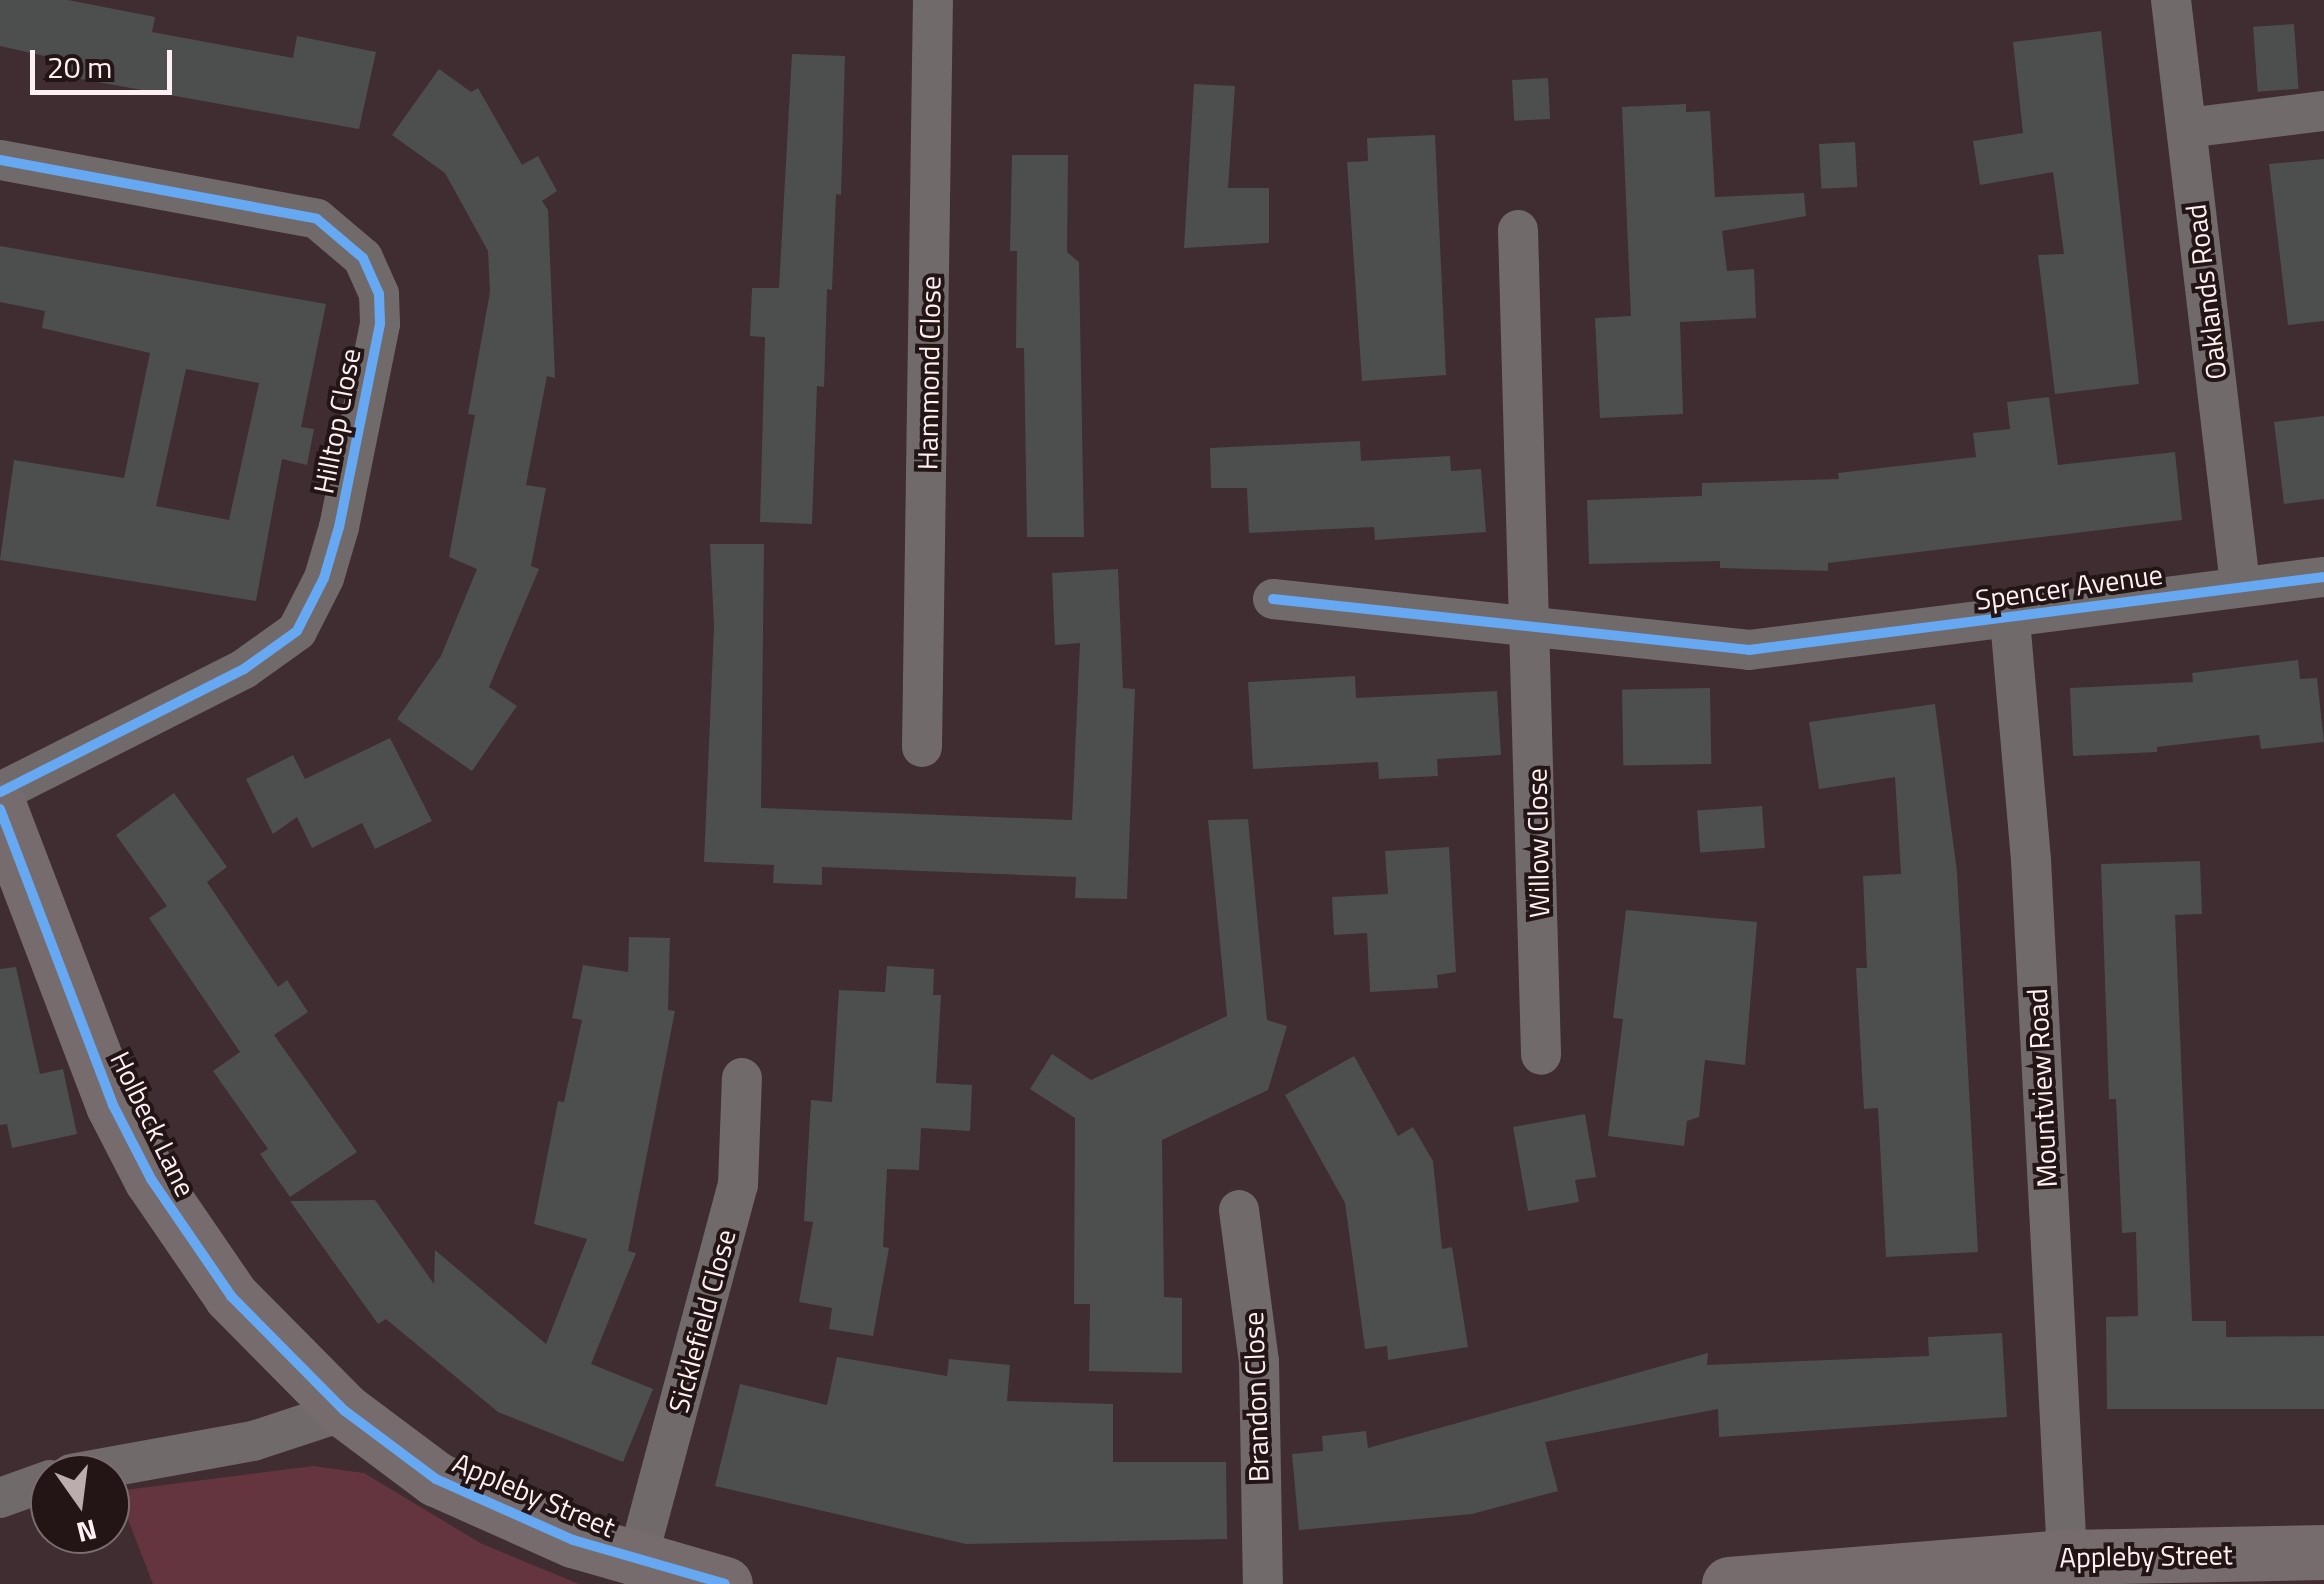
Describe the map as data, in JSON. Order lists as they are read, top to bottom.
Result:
{
  "streets": {
    "street": [
      "Oaklands Road",
      "Hammond Close",
      "Hilltop Close",
      "Spencer Avenue",
      "Willow Close",
      "Mountview Road",
      "Holbeck Lane",
      "Sicklefield Close",
      "Brandon Close",
      "Appleby Street"
    ]
  },
  "crossings": [
    ["Oaklands Road", "Spencer Avenue"],
    ["Spencer Avenue", "Willow Close"],
    ["Spencer Avenue", "Mountview Road"],
    ["Mountview Road", "Appleby Street"],
    ["Holbeck Lane", "Appleby Street"],
    ["Sicklefield Close", "Appleby Street"]
  ],
  "scale_bar": "20 m",
  "north": "bottom"
}
